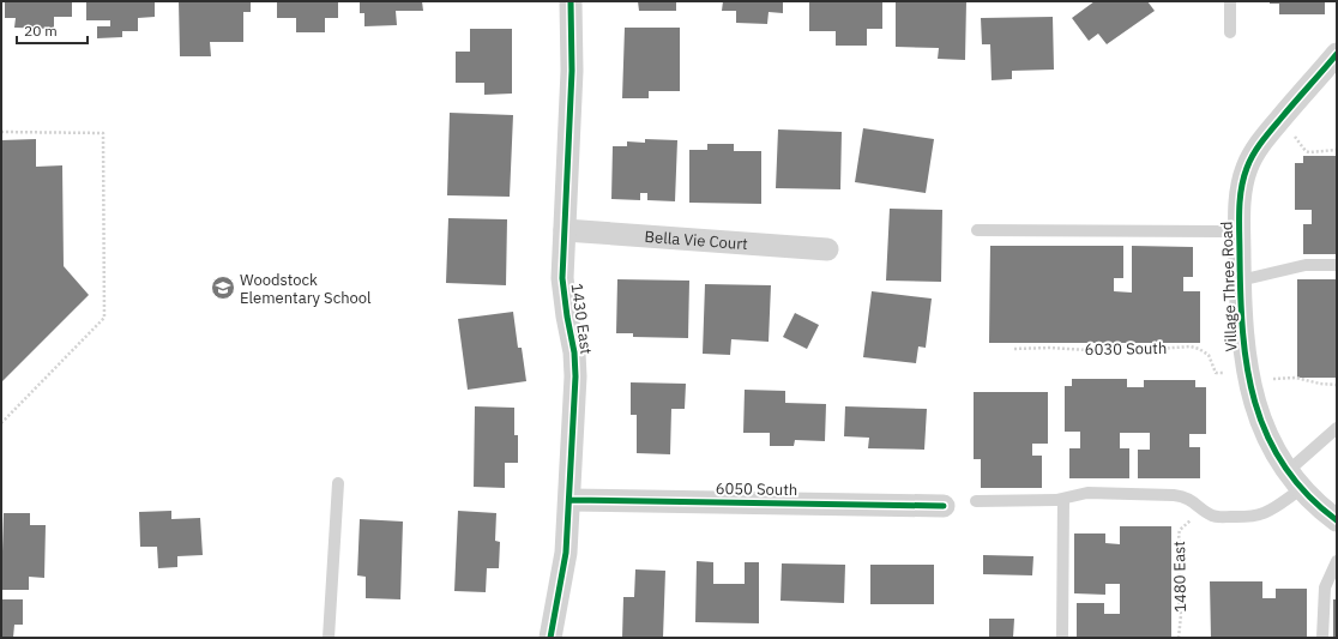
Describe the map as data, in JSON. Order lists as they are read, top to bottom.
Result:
{
  "streets": {
    "street": [
      "Bella Vie Court",
      "Village Three Road",
      "1430 East",
      "6050 South"
    ],
    "path": ["6030 South", "1480 East"]
  },
  "crossings": [
    ["Bella Vie Court", "1430 East"],
    ["1430 East", "6050 South"]
  ],
  "places": {
    "school or university": ["Woodstock Elementary School"]
  },
  "scale_bar": "20 m"
}
